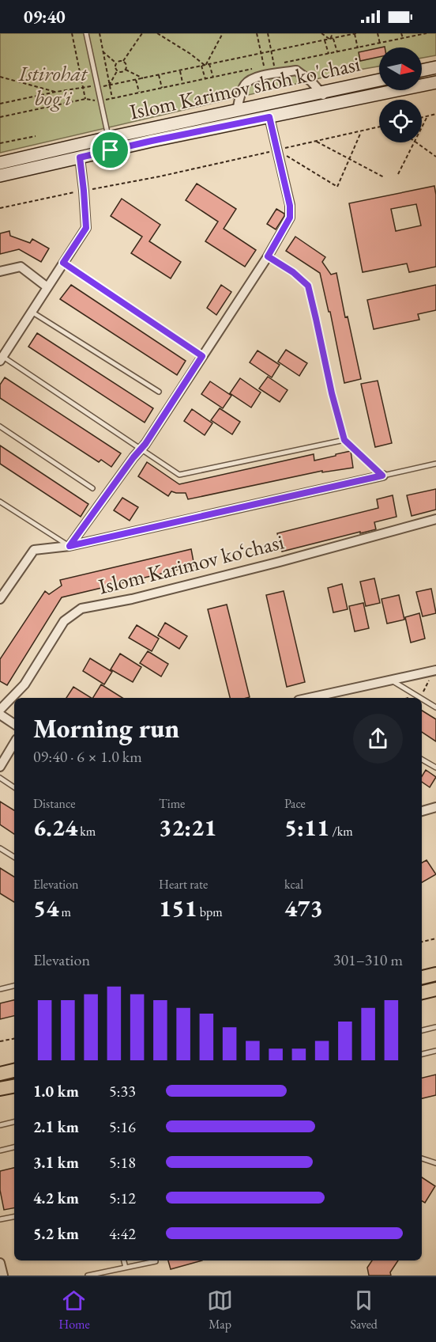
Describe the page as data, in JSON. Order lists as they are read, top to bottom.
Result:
{
  "streets": {
    "main road": ["Islom Karimov shoh ko'chasi"],
    "street": ["Islom Karimov ko‘chasi"]
  },
  "parks": ["Istirohat bog'i"],
  "north": "right",
  "page": {
    "status": "09:40",
    "heading": ["Morning run", "09:40 · 6 × 1.0 km"],
    "stats": [
      ["Distance", "6.24 km"],
      ["Time", "32:21"],
      ["Pace", "5:11 /km"],
      ["Elevation", "54 m"],
      ["Heart rate", "151 bpm"],
      ["kcal", "473"]
    ],
    "chart": ["Elevation", "301–310 m"],
    "list": [
      {
        "name": "1.0 km",
        "note": "5:33"
      },
      {
        "name": "2.1 km",
        "note": "5:16"
      },
      {
        "name": "3.1 km",
        "note": "5:18"
      },
      {
        "name": "4.2 km",
        "note": "5:12"
      },
      {
        "name": "5.2 km",
        "note": "4:42"
      }
    ],
    "tabs": ["Home", "Map", "Saved"]
  }
}
